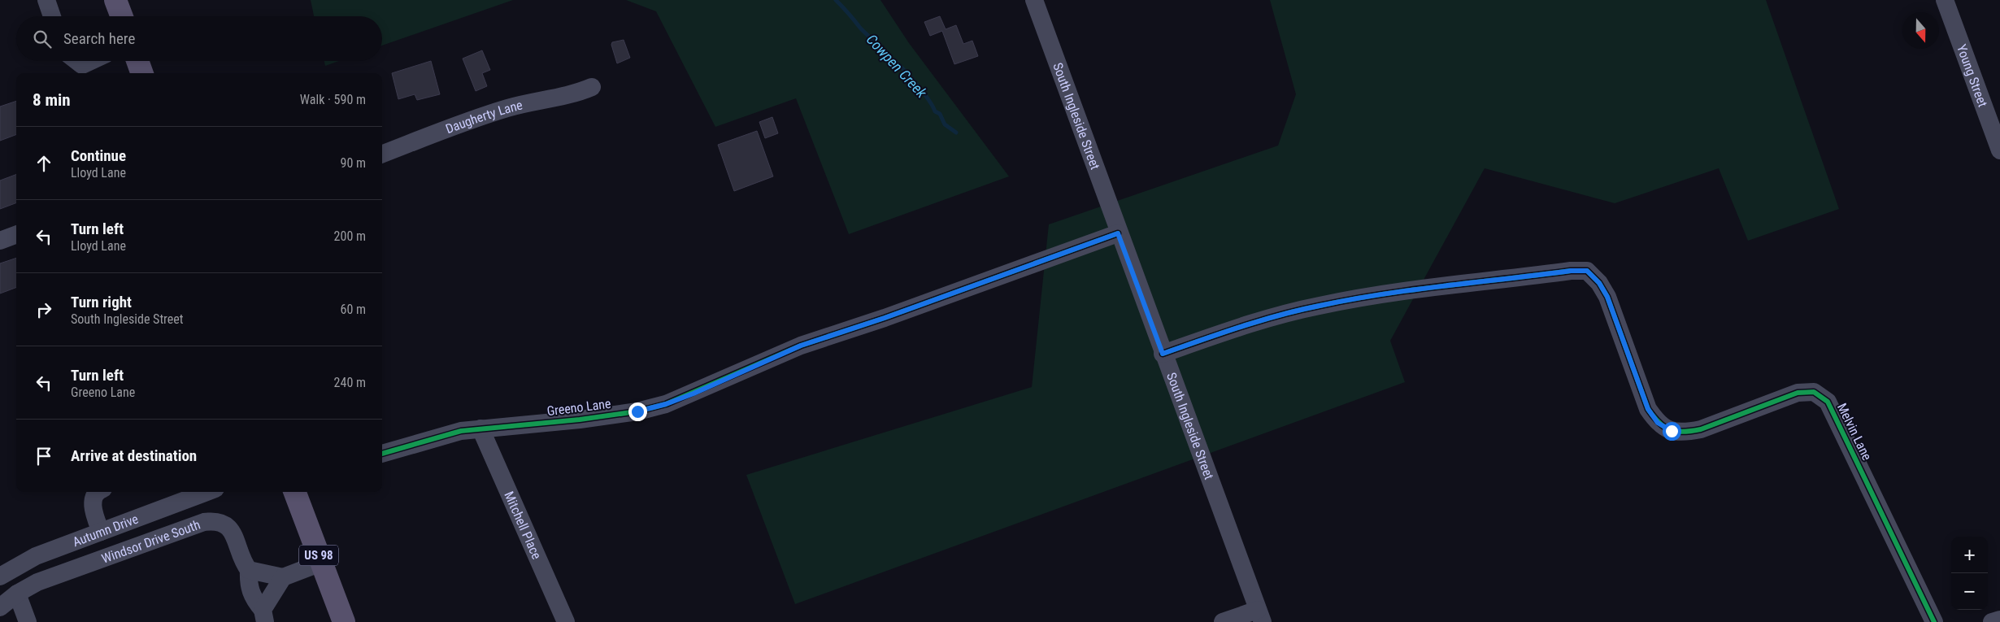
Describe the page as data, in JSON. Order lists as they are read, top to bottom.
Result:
{
  "streets": {
    "main road": ["US 98"],
    "street": [
      "Young Street",
      "South Ingleside Street",
      "Daugherty Lane",
      "Greeno Lane",
      "Melvin Lane",
      "Mitchell Place",
      "Autumn Drive",
      "Windsor Drive South"
    ]
  },
  "crossings": [
    ["South Ingleside Street", "Greeno Lane"],
    ["South Ingleside Street", "Melvin Lane"],
    ["Greeno Lane", "Mitchell Place"]
  ],
  "water": ["Cowpen Creek"],
  "north": "bottom",
  "page": {
    "search": "Search here",
    "heading": ["8 min", "Walk · 590 m"],
    "list": [
      ["Continue", "Lloyd Lane", "90 m"],
      ["Turn left", "Lloyd Lane", "200 m"],
      ["Turn right", "South Ingleside Street", "60 m"],
      ["Turn left", "Greeno Lane", "240 m"],
      "Arrive at destination"
    ],
    "map_buttons": ["+", "−"]
  }
}
